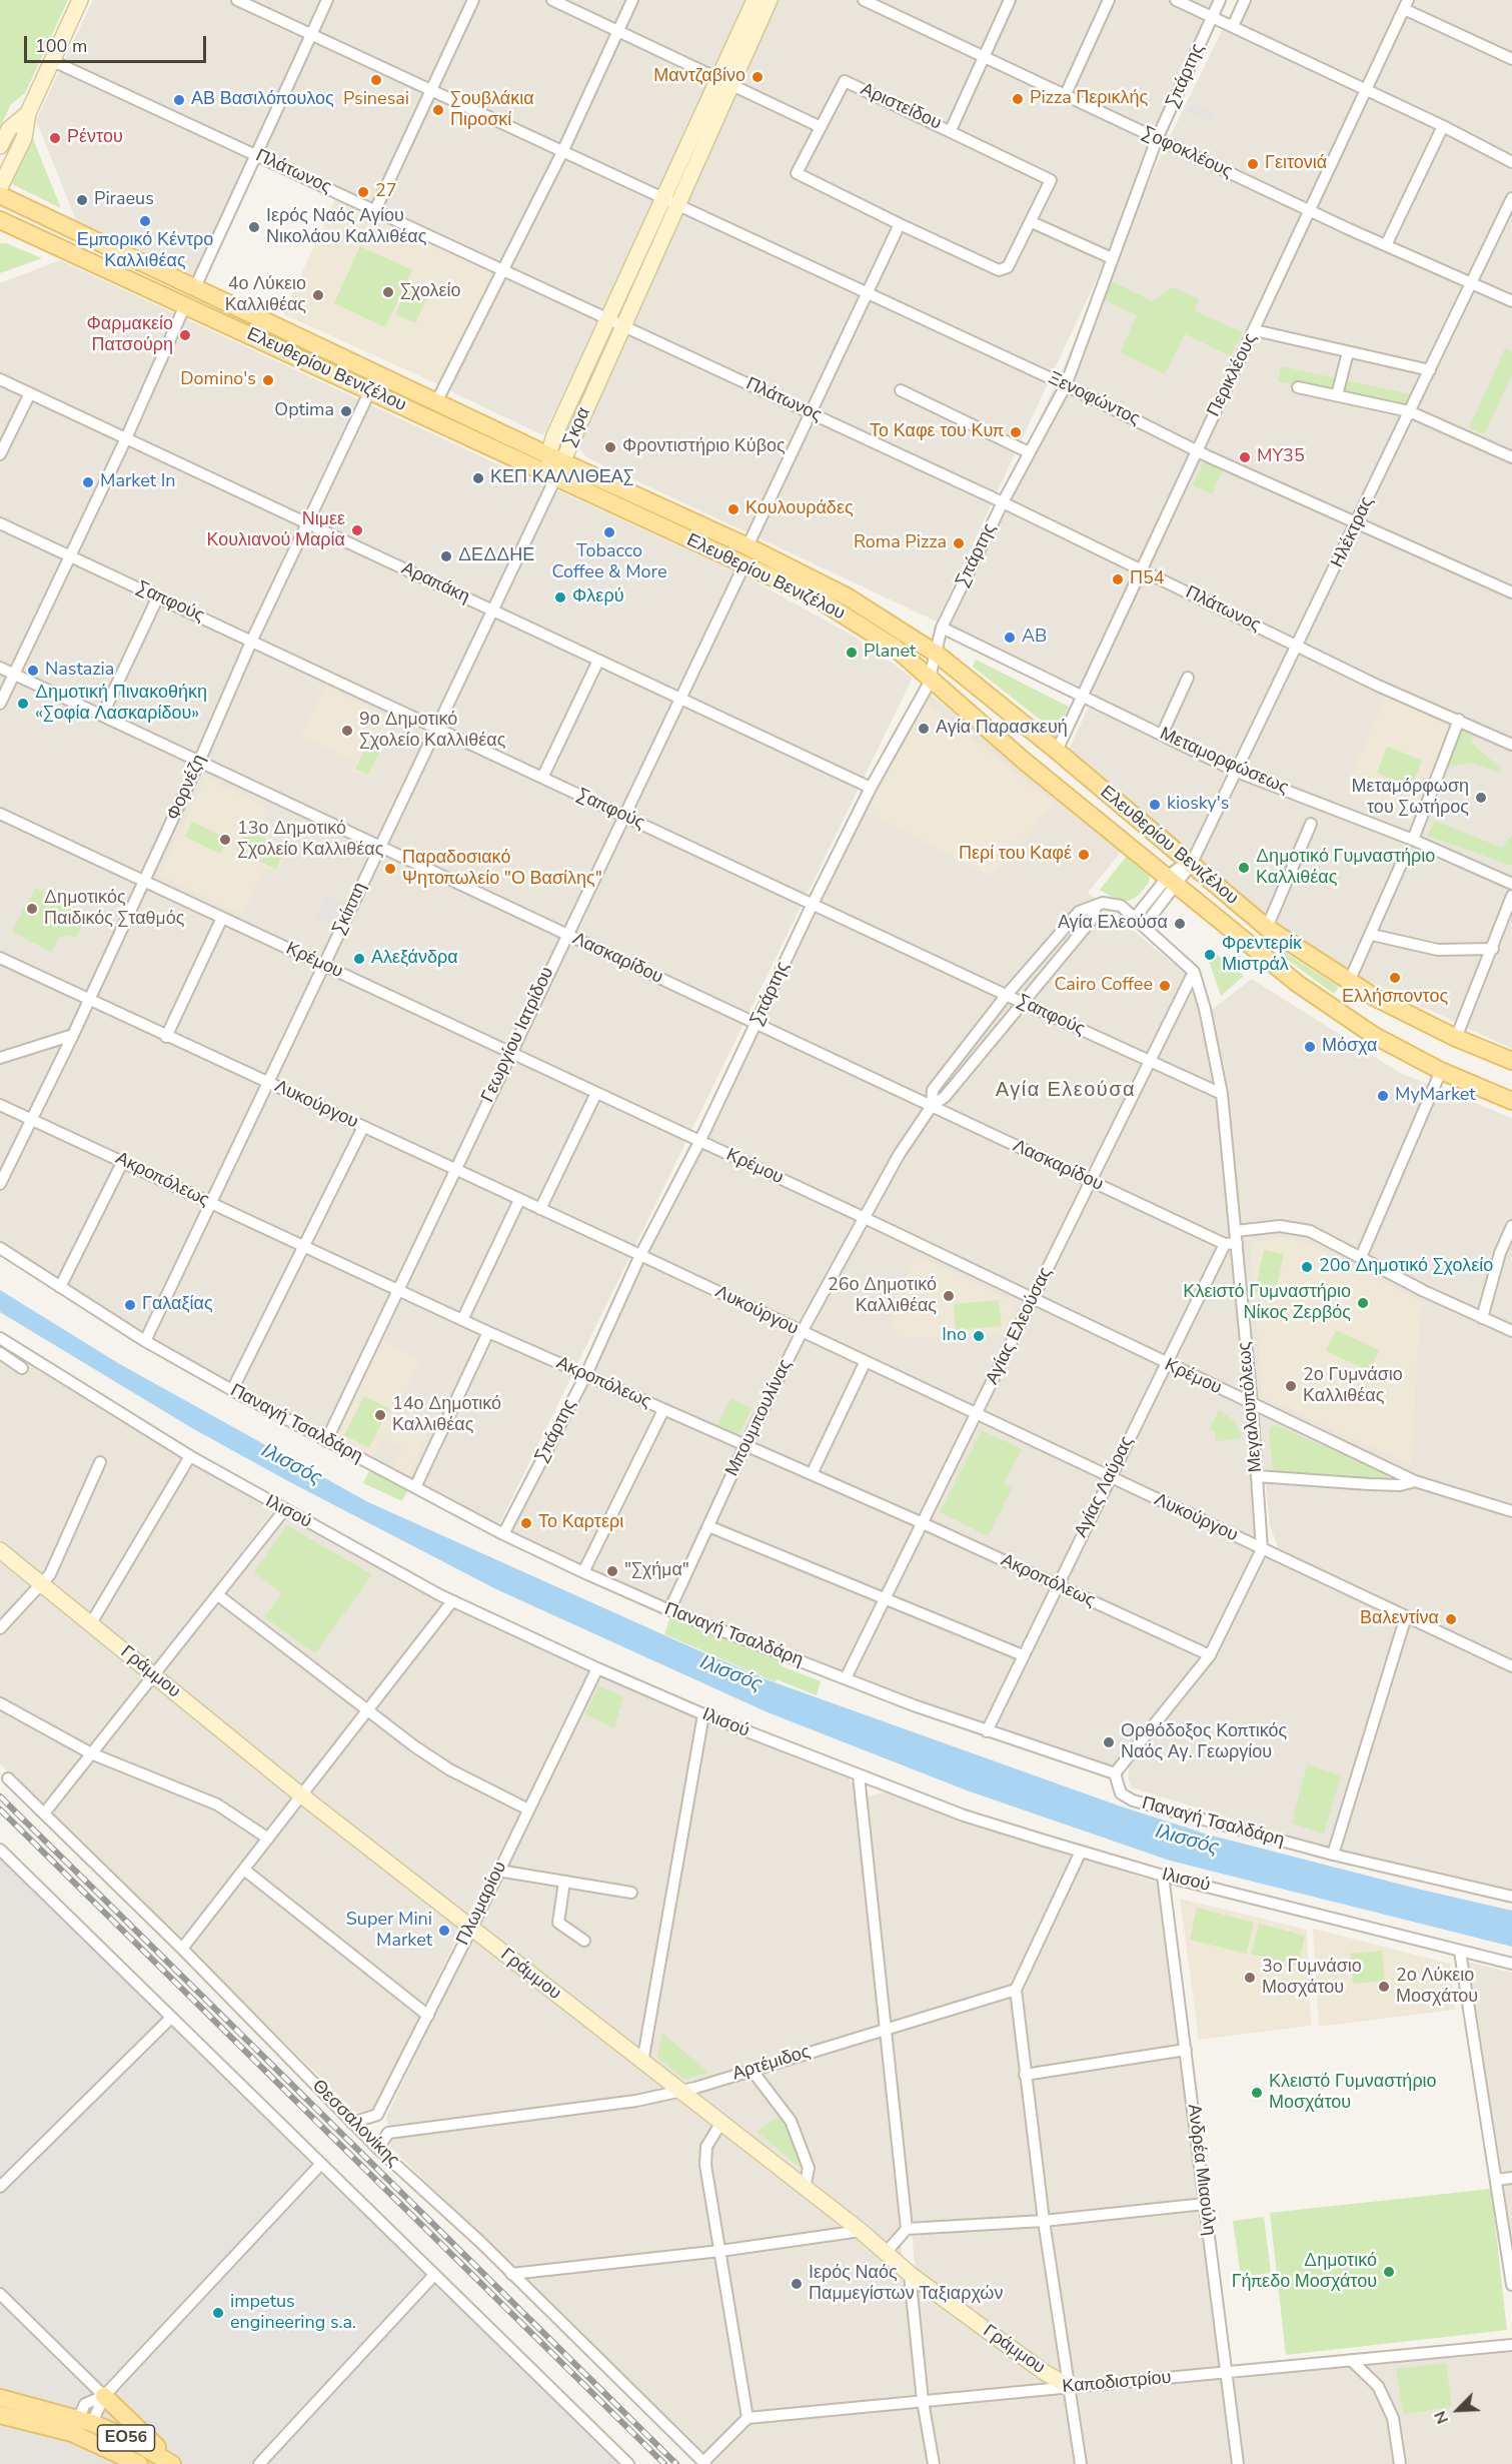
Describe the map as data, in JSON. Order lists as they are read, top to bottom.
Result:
{
  "streets": {
    "main road": ["Ελευθερίου Βενιζέλου", "ΕΟ56"],
    "street": [
      "Σπάρτης",
      "Αριστείδου",
      "Σοφοκλέους",
      "Πλάτωνος",
      "Περικλέους",
      "Ξενοφώντος",
      "Σκρα",
      "Ηλέκτρας",
      "Αραπάκη",
      "Σαπφούς",
      "Μεταμορφώσεως",
      "Φορνέζη",
      "Σκίππη",
      "Λασκαρίδου",
      "Κρέμου",
      "Γεωργίου Ιατρίδου",
      "Λυκούργου",
      "Ακροπόλεως",
      "Αγίας Ελεούσας",
      "Μεγαλουπόλεως",
      "Μπουμπουλίνας",
      "Παναγή Τσαλδάρη",
      "Αγίας Λαύρας",
      "Ιλισού",
      "Γράμμου",
      "Πλωμαρίου",
      "Αρτέμιδος",
      "Θεσσαλονίκης",
      "Ανδρέα Μιαούλη",
      "Καποδιστρίου"
    ]
  },
  "crossings": [
    ["Σπάρτης", "Σοφοκλέους"],
    ["Σπάρτης", "Πλάτωνος"],
    ["Σπάρτης", "Ελευθερίου Βενιζέλου"],
    ["Σπάρτης", "Ξενοφώντος"],
    ["Σπάρτης", "Αραπάκη"],
    ["Σπάρτης", "Σαπφούς"],
    ["Σπάρτης", "Μεταμορφώσεως"],
    ["Σπάρτης", "Λασκαρίδου"],
    ["Σπάρτης", "Κρέμου"],
    ["Σπάρτης", "Λυκούργου"],
    ["Σπάρτης", "Ακροπόλεως"],
    ["Σπάρτης", "Παναγή Τσαλδάρη"],
    ["Σοφοκλέους", "Περικλέους"],
    ["Σοφοκλέους", "Ηλέκτρας"],
    ["Πλάτωνος", "Περικλέους"],
    ["Πλάτωνος", "Σκρα"],
    ["Πλάτωνος", "Ηλέκτρας"],
    ["Ελευθερίου Βενιζέλου", "Περικλέους"],
    ["Ελευθερίου Βενιζέλου", "Σκρα"],
    ["Ελευθερίου Βενιζέλου", "Ηλέκτρας"],
    ["Ελευθερίου Βενιζέλου", "Φορνέζη"],
    ["Ελευθερίου Βενιζέλου", "Σκίππη"],
    ["Ελευθερίου Βενιζέλου", "Γεωργίου Ιατρίδου"],
    ["Περικλέους", "Ξενοφώντος"],
    ["Περικλέους", "Μεταμορφώσεως"],
    ["Ξενοφώντος", "Σκρα"],
    ["Ξενοφώντος", "Ηλέκτρας"],
    ["Σκρα", "Σκίππη"],
    ["Ηλέκτρας", "Μεταμορφώσεως"],
    ["Αραπάκη", "Φορνέζη"],
    ["Αραπάκη", "Σκίππη"],
    ["Αραπάκη", "Γεωργίου Ιατρίδου"],
    ["Σαπφούς", "Φορνέζη"],
    ["Σαπφούς", "Σκίππη"],
    ["Σαπφούς", "Γεωργίου Ιατρίδου"],
    ["Σαπφούς", "Αγίας Ελεούσας"],
    ["Σαπφούς", "Μεγαλουπόλεως"],
    ["Σαπφούς", "Μπουμπουλίνας"],
    ["Φορνέζη", "Λασκαρίδου"],
    ["Φορνέζη", "Κρέμου"],
    ["Φορνέζη", "Λυκούργου"],
    ["Φορνέζη", "Ακροπόλεως"],
    ["Σκίππη", "Λασκαρίδου"],
    ["Σκίππη", "Κρέμου"],
    ["Σκίππη", "Λυκούργου"],
    ["Σκίππη", "Ακροπόλεως"],
    ["Σκίππη", "Παναγή Τσαλδάρη"],
    ["Λασκαρίδου", "Γεωργίου Ιατρίδου"],
    ["Λασκαρίδου", "Αγίας Ελεούσας"],
    ["Λασκαρίδου", "Μεγαλουπόλεως"],
    ["Λασκαρίδου", "Μπουμπουλίνας"],
    ["Λασκαρίδου", "Αγίας Λαύρας"],
    ["Κρέμου", "Γεωργίου Ιατρίδου"],
    ["Κρέμου", "Αγίας Ελεούσας"],
    ["Κρέμου", "Μεγαλουπόλεως"],
    ["Κρέμου", "Μπουμπουλίνας"],
    ["Κρέμου", "Αγίας Λαύρας"],
    ["Γεωργίου Ιατρίδου", "Λυκούργου"],
    ["Γεωργίου Ιατρίδου", "Ακροπόλεως"],
    ["Γεωργίου Ιατρίδου", "Παναγή Τσαλδάρη"],
    ["Λυκούργου", "Αγίας Ελεούσας"],
    ["Λυκούργου", "Μεγαλουπόλεως"],
    ["Λυκούργου", "Μπουμπουλίνας"],
    ["Λυκούργου", "Αγίας Λαύρας"],
    ["Ακροπόλεως", "Αγίας Ελεούσας"],
    ["Ακροπόλεως", "Μεγαλουπόλεως"],
    ["Ακροπόλεως", "Μπουμπουλίνας"],
    ["Ακροπόλεως", "Αγίας Λαύρας"],
    ["Αγίας Ελεούσας", "Μεγαλουπόλεως"],
    ["Αγίας Ελεούσας", "Παναγή Τσαλδάρη"],
    ["Μεγαλουπόλεως", "Παναγή Τσαλδάρη"],
    ["Μπουμπουλίνας", "Παναγή Τσαλδάρη"],
    ["Παναγή Τσαλδάρη", "Αγίας Λαύρας"],
    ["Ιλισού", "Πλωμαρίου"],
    ["Ιλισού", "Ανδρέα Μιαούλη"],
    ["Γράμμου", "Πλωμαρίου"],
    ["Γράμμου", "Αρτέμιδος"],
    ["Γράμμου", "Καποδιστρίου"],
    ["Πλωμαρίου", "Θεσσαλονίκης"],
    ["Αρτέμιδος", "Θεσσαλονίκης"],
    ["Ανδρέα Μιαούλη", "Καποδιστρίου"]
  ],
  "districts": ["Αγία Ελεούσα"],
  "water": ["Ιλισσός"],
  "places": [
    "Μαντζαβίνο",
    "Psinesai",
    "Pizza Περικλής",
    "ΑΒ Βασιλόπουλος",
    "Σουβλάκια Πιροσκί",
    "Ρέντου",
    "Γειτονιά",
    "27",
    "Piraeus",
    "Εμπορικό Κέντρο Καλλιθέας",
    "Ιερός Ναός Αγίου Νικολάου Καλλιθέας",
    "Σχολείο",
    "4ο Λύκειο Καλλιθέας",
    "Φαρμακείο Πατσούρη",
    "Domino's",
    "Optima",
    "Το Καφε του Κυπ",
    "Φροντιστήριο Κύβος",
    "MY35",
    "ΚΕΠ ΚΑΛΛΙΘΕΑΣ",
    "Market In",
    "Κουλουράδες",
    "Νιμεε Κουλιανού Μαρία",
    "Tobacco Coffee & More",
    "Roma Pizza",
    "ΔΕΔΔΗΕ",
    "Π54",
    "Φλερύ",
    "AB",
    "Planet",
    "Nastazia",
    "Δημοτική Πινακοθήκη «Σοφία Λασκαρίδου»",
    "Αγία Παρασκευή",
    "9ο Δημοτικό Σχολείο Καλλιθέας",
    "Μεταμόρφωση του Σωτήρος",
    "kiosky's",
    "13ο Δημοτικό Σχολείο Καλλιθέας",
    "Περί του Καφέ",
    "Δημοτικό Γυμναστήριο Καλλιθέας",
    "Παραδοσιακό Ψητοπωλείο \"Ο Βασίλης\"",
    "Δημοτικός Παιδικός Σταθμός",
    "Αγία Ελεούσα",
    "Φρεντερίκ Μιστράλ",
    "Αλεξάνδρα",
    "Ελλήσποντος",
    "Cairo Coffee",
    "Μόσχα",
    "MyMarket",
    "20ο Δημοτικό Σχολείο",
    "26ο Δημοτικό Καλλιθέας",
    "Κλειστό Γυμναστήριο Νίκος Ζερβός",
    "Γαλαξίας",
    "Ino",
    "2ο Γυμνάσιο Καλλιθέας",
    "14ο Δημοτικό Καλλιθέας",
    "Το Καρτερι",
    "\"Σχήμα\"",
    "Βαλεντίνα",
    "Ορθόδοξος Κοπτικός Ναός Αγ. Γεωργίου",
    "Super Mini Market",
    "3o Γυμνάσιο Μοσχάτου",
    "2ο Λύκειο Μοσχάτου",
    "Κλειστό Γυμναστήριο Μοσχάτου",
    "Δημοτικό Γήπεδο Μοσχάτου",
    "Ιερός Ναός Παμμεγίστων Ταξιαρχών",
    "impetus engineering s.a."
  ],
  "scale_bar": "100 m",
  "north": "bottom left"
}
